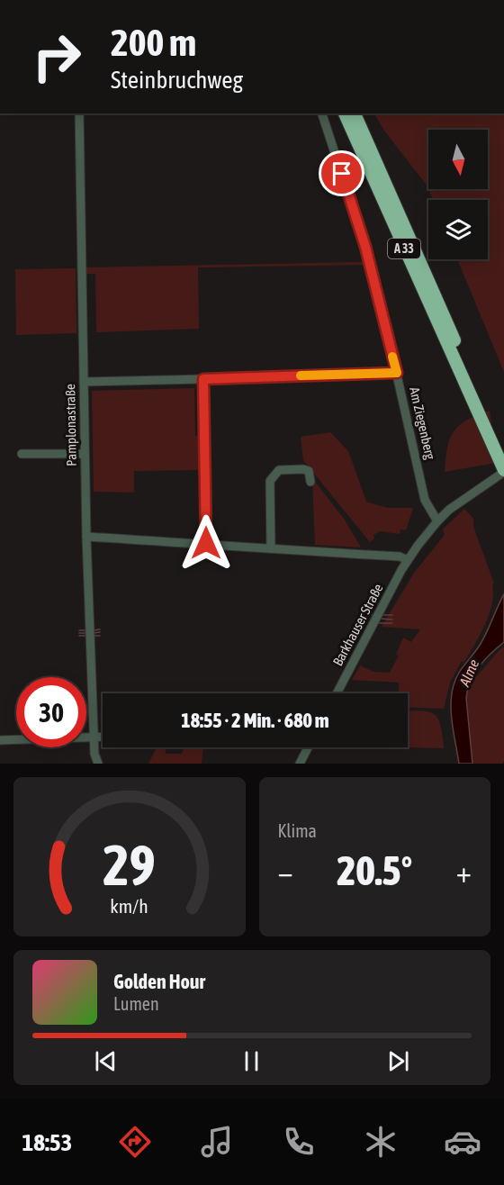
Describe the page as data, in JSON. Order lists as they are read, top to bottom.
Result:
{
  "streets": {
    "highway": ["A 33"],
    "street": ["Am Ziegenberg", "Pamplonastraße", "Barkhauser Straße"]
  },
  "crossings": [
    ["A 33", "Barkhauser Straße"],
    ["Am Ziegenberg", "Barkhauser Straße"]
  ],
  "water": ["Alme"],
  "north": "bottom",
  "page": {
    "turn": ["200 m", "Steinbruchweg"],
    "limit": "30",
    "trip": "18:55 · 2 Min. · 680 m",
    "tile": "Klima",
    "heat": ["−", "20.5°", "+"],
    "song": ["Golden Hour", "Lumen"],
    "tabs": "18:53",
    "gauge": ["29", "km/h"]
  }
}
